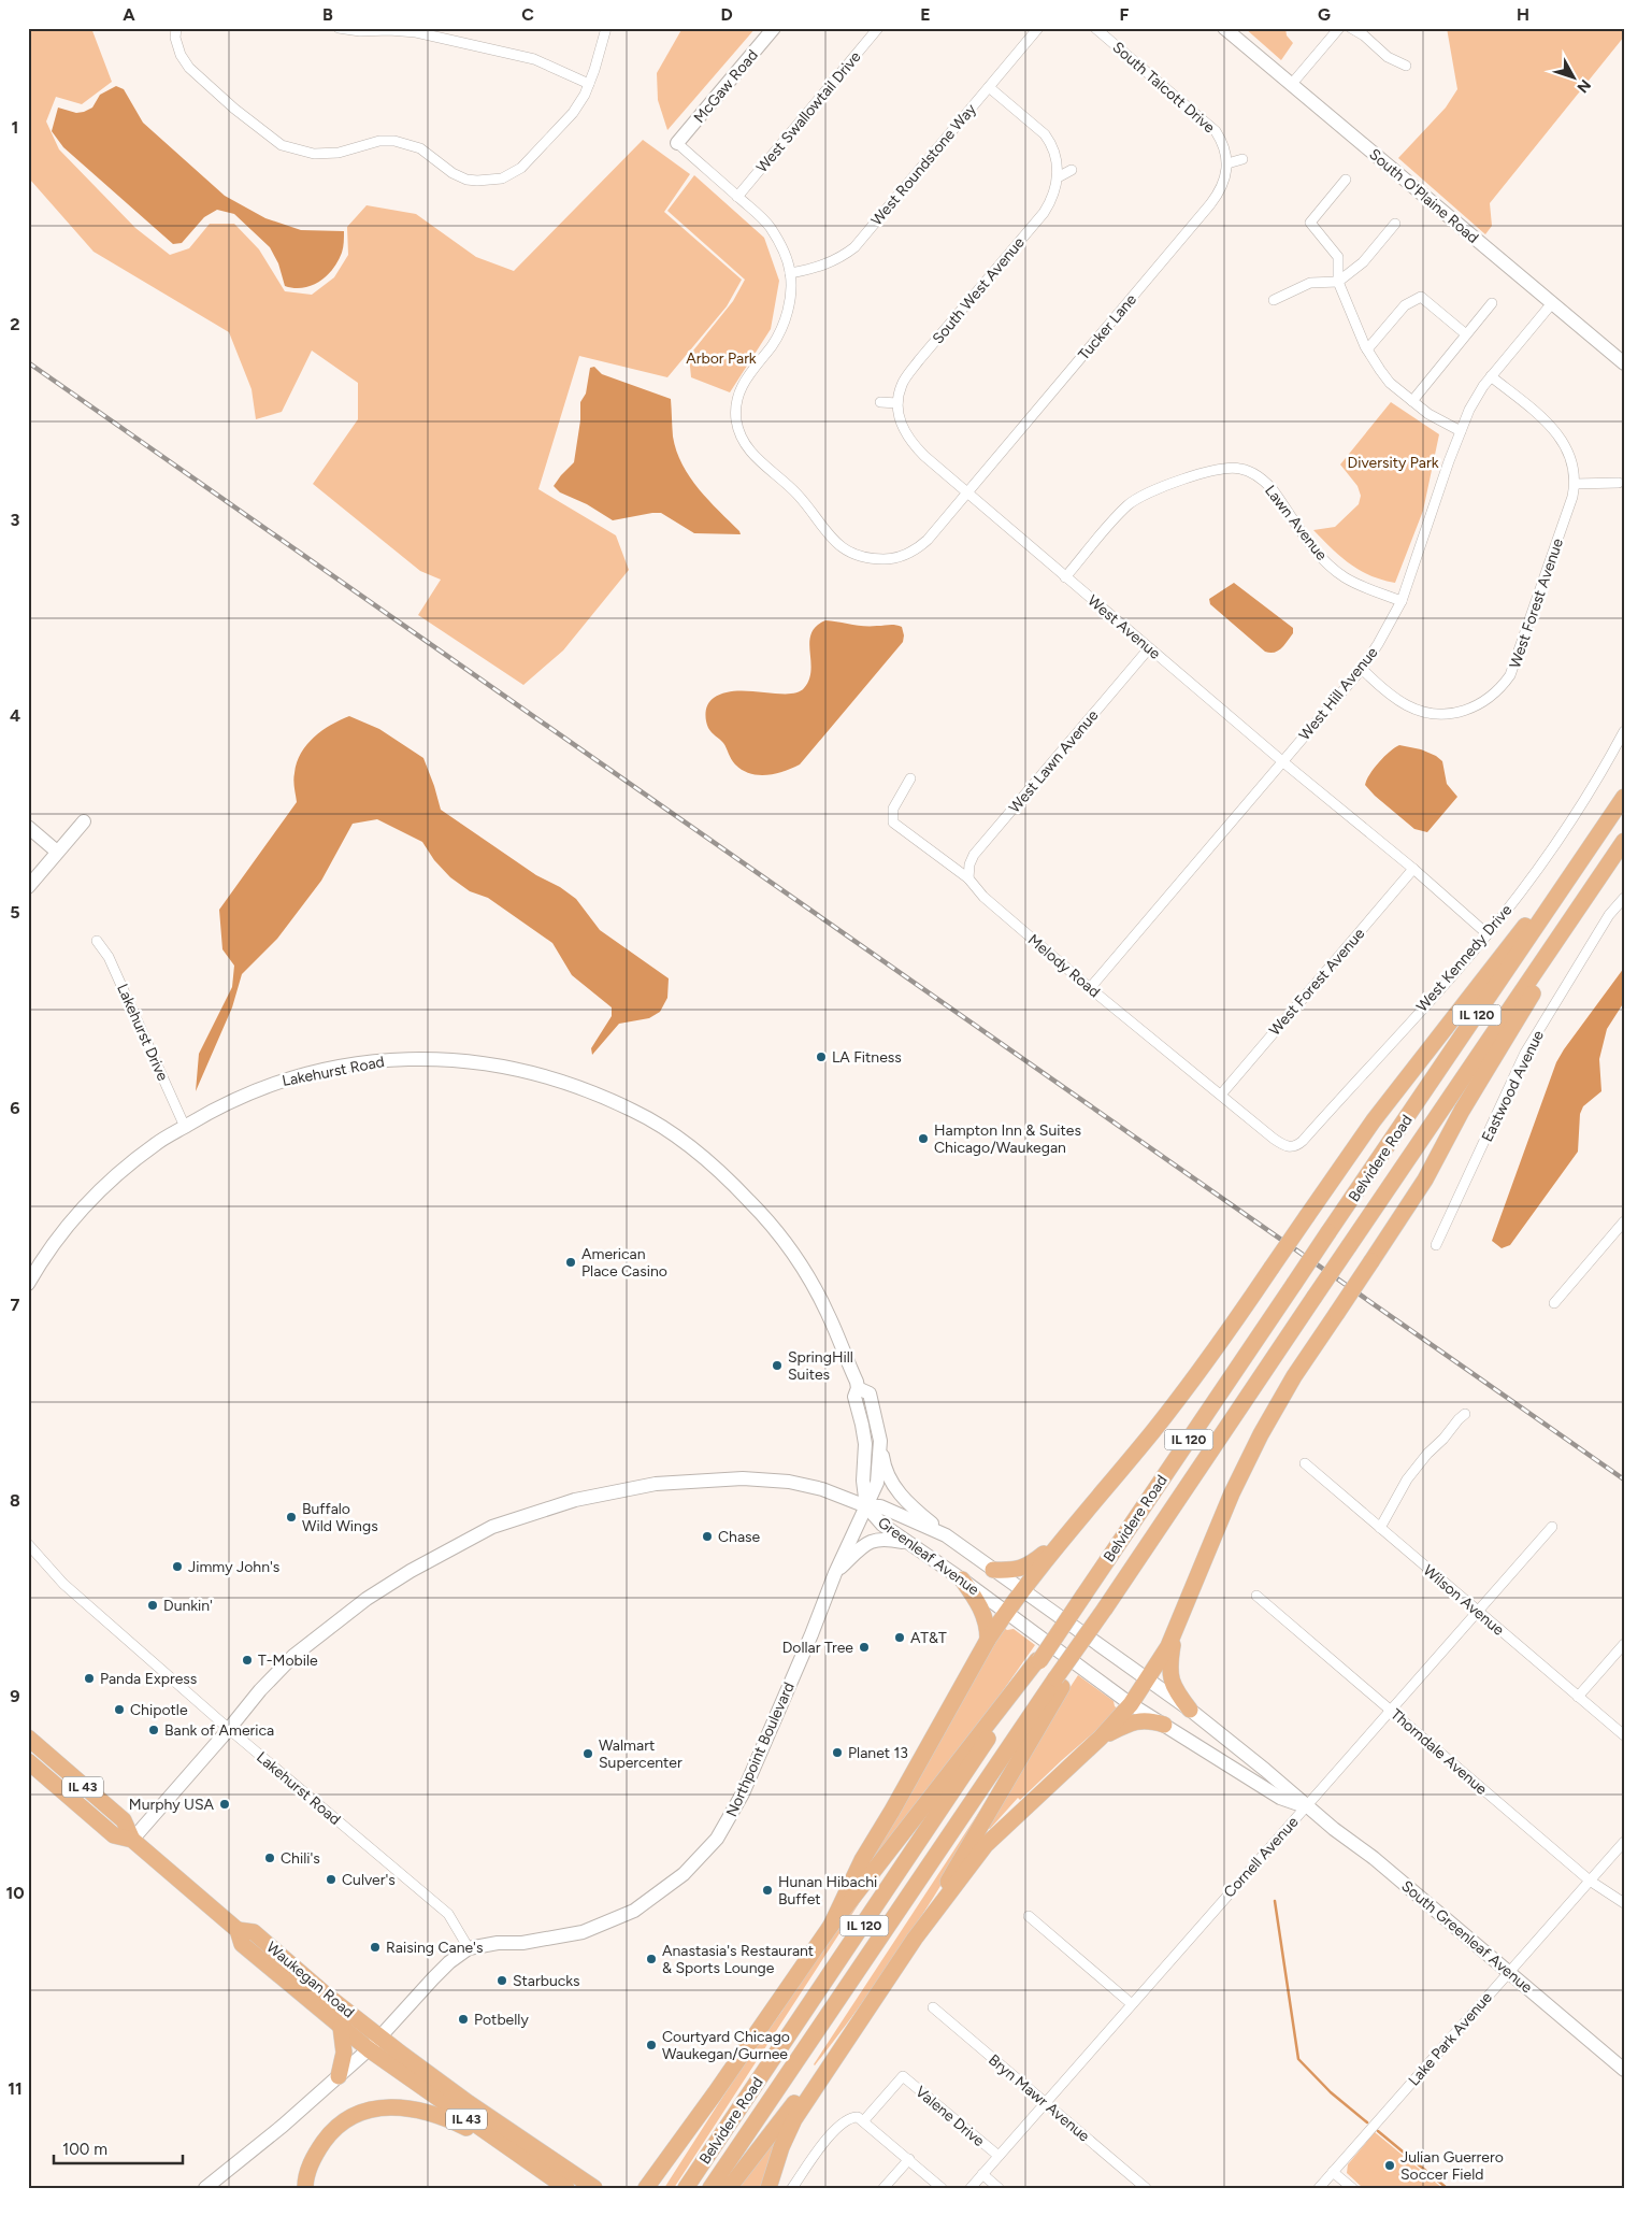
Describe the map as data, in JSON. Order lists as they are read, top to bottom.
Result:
{
  "streets": {
    "main road": [
      "IL 120",
      "Belvidere Road",
      "IL 43",
      "Waukegan Road"
    ],
    "street": [
      "McGaw Road",
      "South Talcott Drive",
      "West Swallowtail Drive",
      "West Roundstone Way",
      "South O'Plaine Road",
      "South West Avenue",
      "Tucker Lane",
      "Lawn Avenue",
      "West Forest Avenue",
      "West Avenue",
      "West Hill Avenue",
      "West Lawn Avenue",
      "West Kennedy Drive",
      "Melody Road",
      "Lakehurst Drive",
      "Lakehurst Road",
      "Eastwood Avenue",
      "Greenleaf Avenue",
      "Wilson Avenue",
      "Northpoint Boulevard",
      "Thorndale Avenue",
      "Cornell Avenue",
      "South Greenleaf Avenue",
      "Lake Park Avenue",
      "Bryn Mawr Avenue",
      "Valene Drive"
    ]
  },
  "crossings": [
    ["McGaw Road", "Tucker Lane"],
    ["South Talcott Drive", "Tucker Lane"],
    ["West Swallowtail Drive", "Tucker Lane"],
    ["West Roundstone Way", "South West Avenue"],
    ["West Roundstone Way", "Tucker Lane"],
    ["South O'Plaine Road", "West Hill Avenue"],
    ["South West Avenue", "Tucker Lane"],
    ["South West Avenue", "West Avenue"],
    ["Tucker Lane", "West Avenue"],
    ["Lawn Avenue", "West Avenue"],
    ["Lawn Avenue", "West Hill Avenue"],
    ["West Forest Avenue", "West Avenue"],
    ["West Forest Avenue", "West Hill Avenue"],
    ["West Forest Avenue", "Melody Road"],
    ["West Avenue", "West Hill Avenue"],
    ["West Avenue", "West Lawn Avenue"],
    ["West Avenue", "West Kennedy Drive"],
    ["West Hill Avenue", "Melody Road"],
    ["West Lawn Avenue", "Melody Road"],
    ["West Kennedy Drive", "Melody Road"],
    ["Lakehurst Drive", "Lakehurst Road"],
    ["Lakehurst Road", "Greenleaf Avenue"],
    ["Lakehurst Road", "Northpoint Boulevard"],
    ["Greenleaf Avenue", "Northpoint Boulevard"],
    ["Greenleaf Avenue", "South Greenleaf Avenue"],
    ["Wilson Avenue", "Cornell Avenue"],
    ["Northpoint Boulevard", "IL 43"],
    ["Northpoint Boulevard", "Waukegan Road"],
    ["Thorndale Avenue", "Cornell Avenue"],
    ["Thorndale Avenue", "Lake Park Avenue"],
    ["IL 43", "Waukegan Road"],
    ["Cornell Avenue", "South Greenleaf Avenue"],
    ["Cornell Avenue", "Bryn Mawr Avenue"],
    ["Cornell Avenue", "Valene Drive"],
    ["South Greenleaf Avenue", "Lake Park Avenue"]
  ],
  "parks": ["Arbor Park", "Diversity Park"],
  "places": [
    "LA Fitness",
    "Hampton Inn & Suites Chicago/Waukegan",
    "American Place Casino",
    "SpringHill Suites",
    "Buffalo Wild Wings",
    "Chase",
    "Jimmy John's",
    "Dunkin'",
    "AT&T",
    "Dollar Tree",
    "T-Mobile",
    "Panda Express",
    "Chipotle",
    "Bank of America",
    "Planet 13",
    "Walmart Supercenter",
    "Murphy USA",
    "Chili's",
    "Culver's",
    "Hunan Hibachi Buffet",
    "Raising Cane's",
    "Anastasia's Restaurant & Sports Lounge",
    "Starbucks",
    "Potbelly",
    "Courtyard Chicago Waukegan/Gurnee",
    "Julian Guerrero Soccer Field"
  ],
  "scale_bar": "100 m",
  "north": "bottom right",
  "grid": {
    "columns": [
      "A",
      "B",
      "C",
      "D",
      "E",
      "F",
      "G",
      "H"
    ],
    "rows": [
      "1",
      "2",
      "3",
      "4",
      "5",
      "6",
      "7",
      "8",
      "9",
      "10",
      "11"
    ]
  }
}
